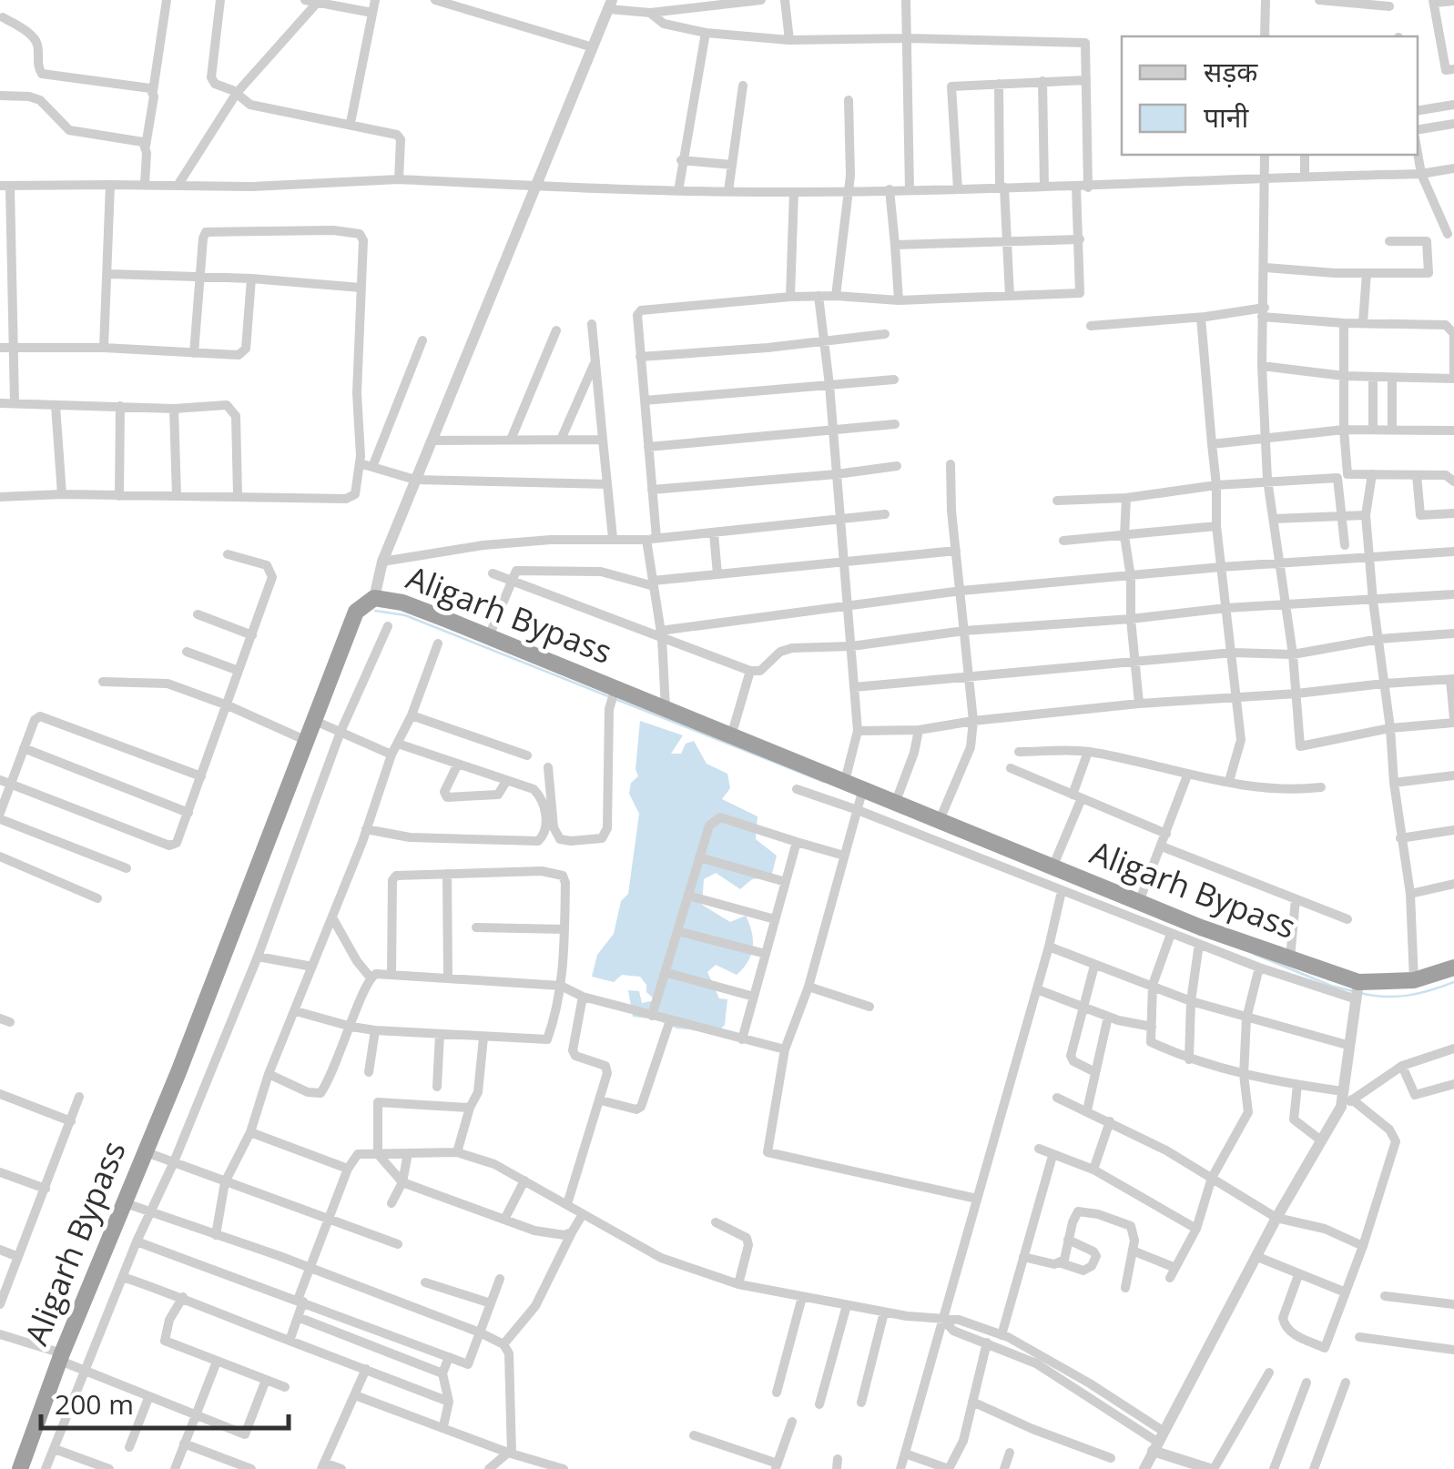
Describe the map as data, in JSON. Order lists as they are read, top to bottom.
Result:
{
  "streets": {
    "highway": ["Aligarh Bypass"]
  },
  "legend": ["सड़क", "पानी"],
  "scale_bar": "200 m"
}
